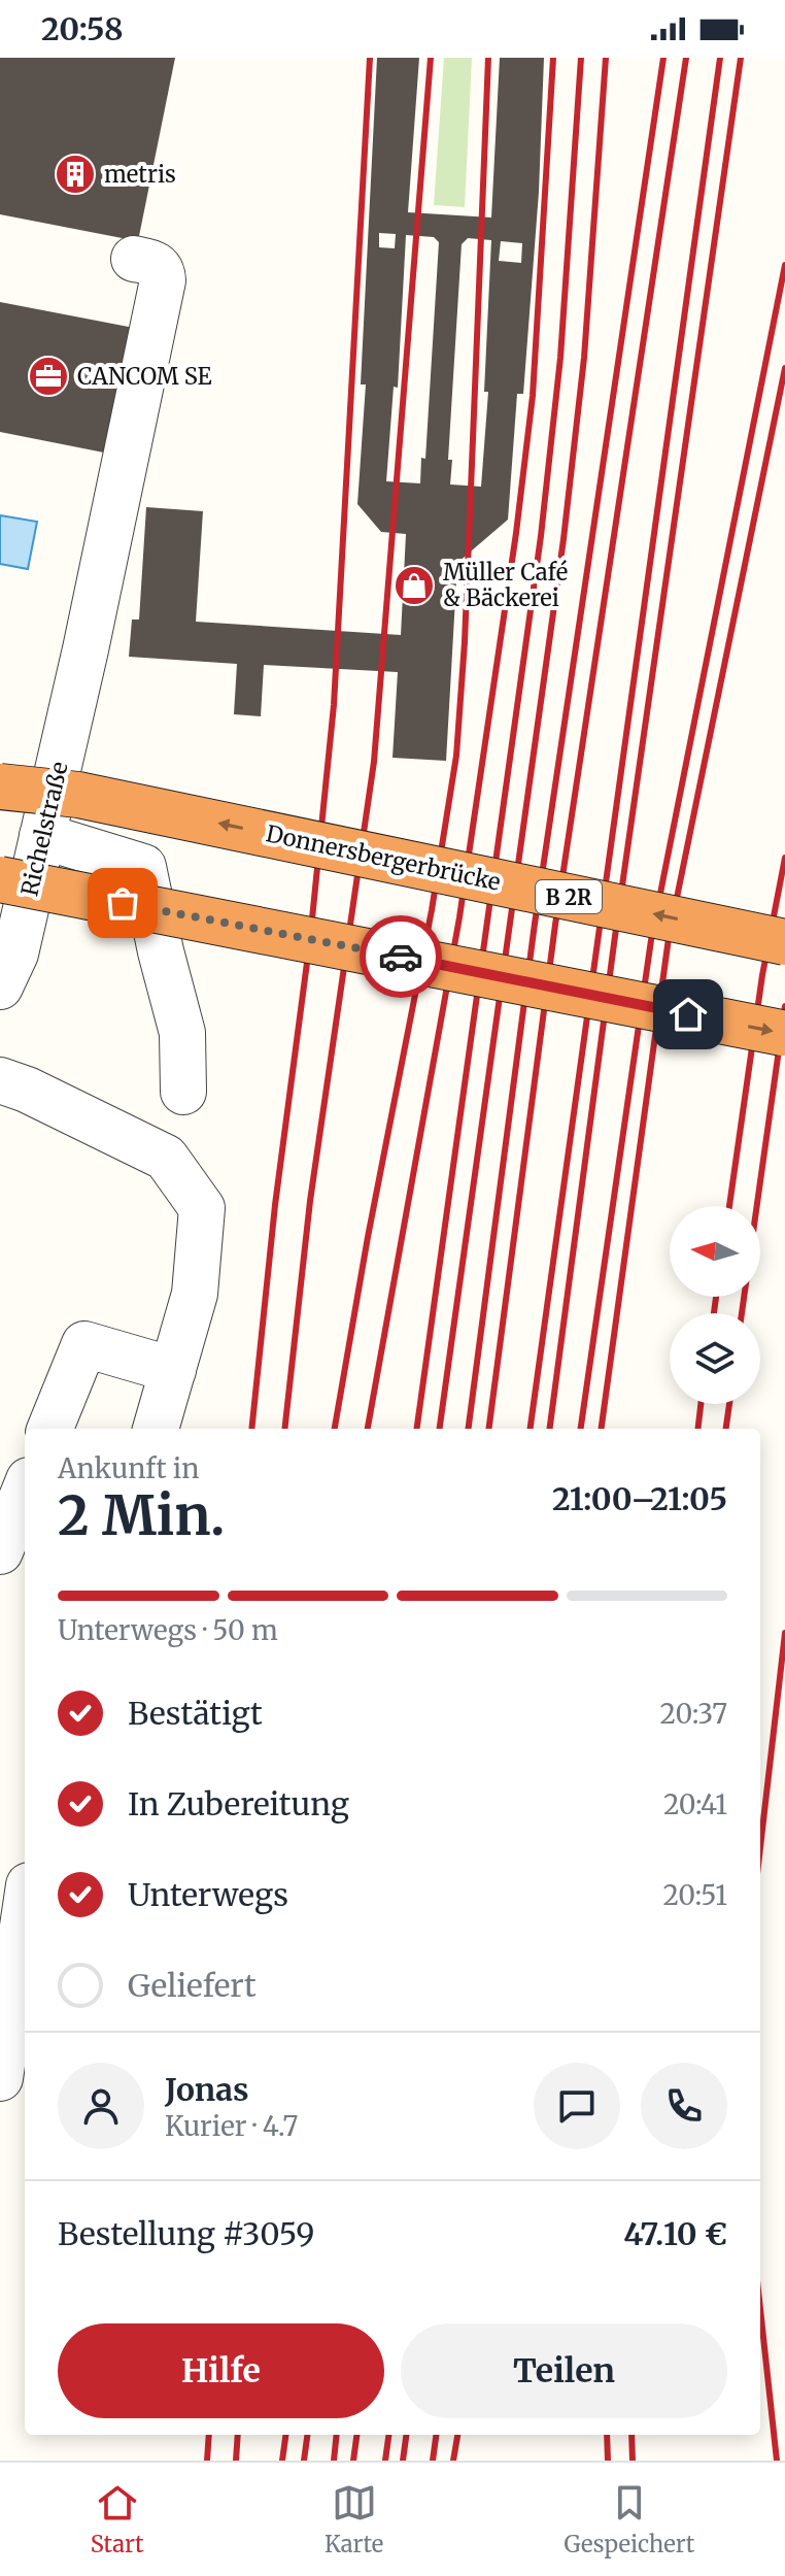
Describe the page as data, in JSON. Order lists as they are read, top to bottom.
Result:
{
  "streets": {
    "highway": ["Donnersbergerbrücke", "B 2R"],
    "lane": ["Richelstraße"]
  },
  "crossings": [
    ["Donnersbergerbrücke", "B 2R"]
  ],
  "places": {
    "building": ["metris"],
    "office": ["CANCOM SE"],
    "shop": ["Müller Café & Bäckerei"]
  },
  "north": "left",
  "page": {
    "status": "20:58",
    "heading": ["2 Min.", "Ankunft in", "21:00–21:05"],
    "panel": [
      "Jonas",
      "Kurier · 4.7",
      "Bestellung #3059",
      "47.10 €"
    ],
    "bar": "Unterwegs · 50 m",
    "list": [
      ["Bestätigt", "20:37"],
      ["In Zubereitung", "20:41"],
      ["Unterwegs", "20:51"],
      "Geliefert"
    ],
    "buttons": ["Hilfe", "Teilen"],
    "tabs": ["Start", "Karte", "Gespeichert"]
  }
}
